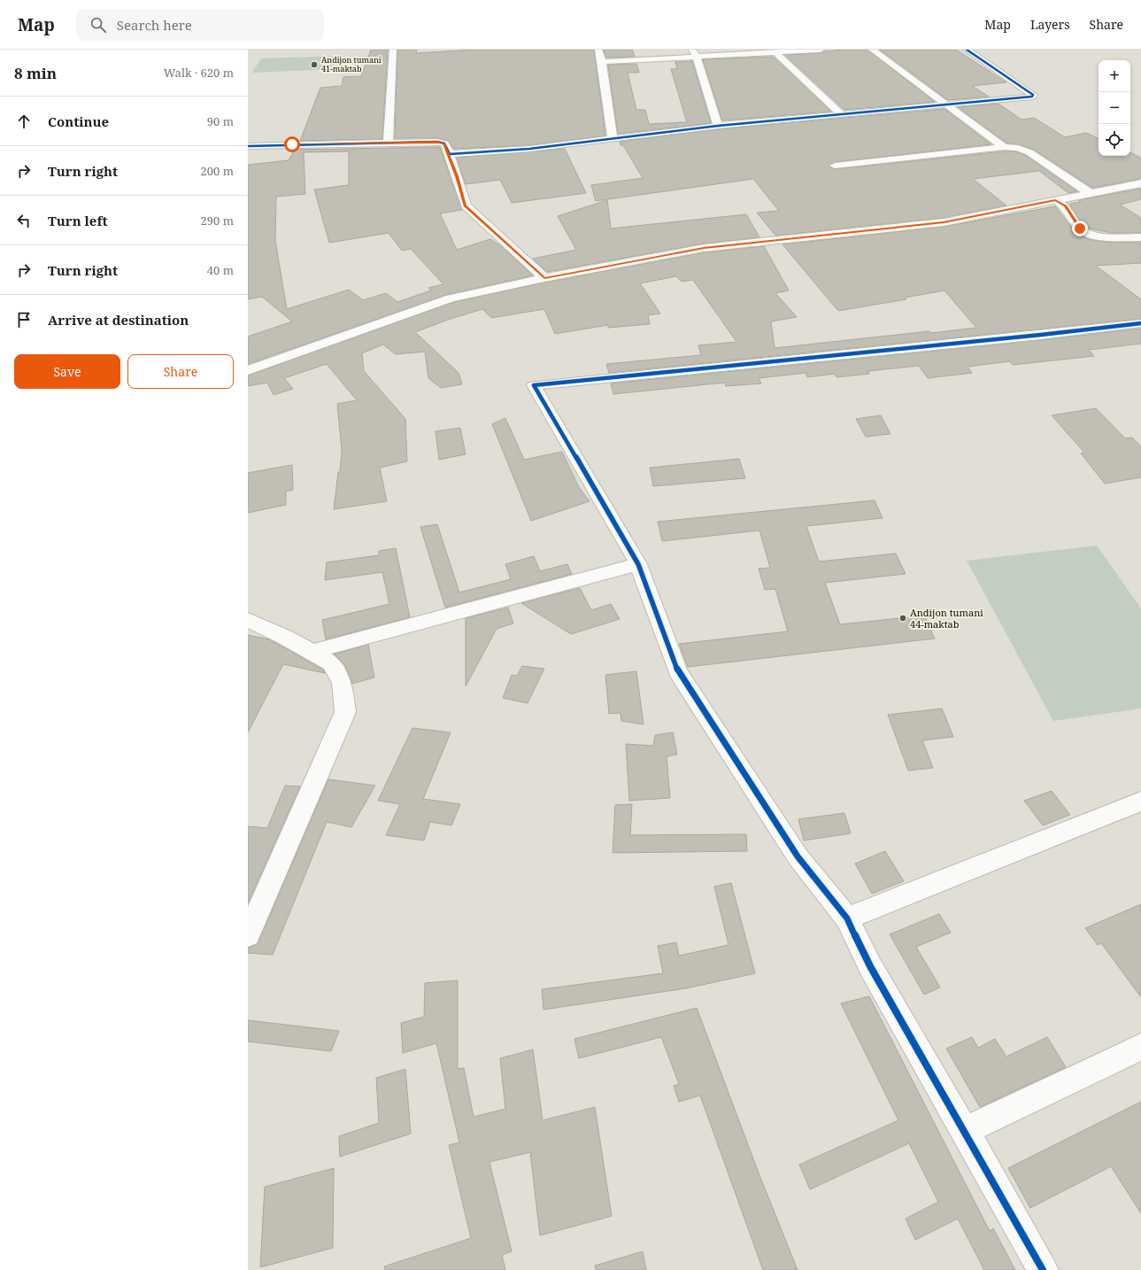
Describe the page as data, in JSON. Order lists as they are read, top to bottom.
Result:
{
  "places": ["Andijon tumani 41-maktab", "Andijon tumani 44-maktab"],
  "page": {
    "header": "Map",
    "search": "Search here",
    "nav": ["Map", "Layers", "Share"],
    "heading": ["8 min", "Walk · 620 m"],
    "map_buttons": ["+", "−"],
    "list": [
      ["Continue", "90 m"],
      ["Turn right", "200 m"],
      ["Turn left", "290 m"],
      ["Turn right", "40 m"],
      "Arrive at destination"
    ],
    "buttons": ["Save", "Share"]
  }
}
